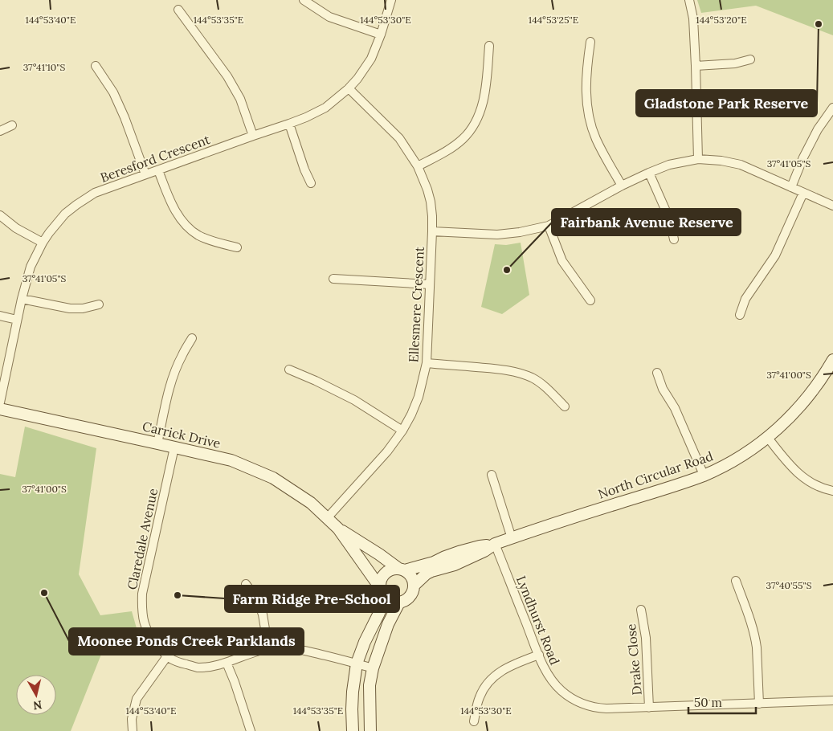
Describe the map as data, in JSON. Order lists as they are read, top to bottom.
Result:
{
  "streets": {
    "street": [
      "Beresford Crescent",
      "Ellesmere Crescent",
      "Carrick Drive",
      "North Circular Road",
      "Claredale Avenue",
      "Lyndhurst Road",
      "Drake Close"
    ]
  },
  "crossings": [
    ["Beresford Crescent", "Ellesmere Crescent"],
    ["Ellesmere Crescent", "Carrick Drive"],
    ["Carrick Drive", "North Circular Road"],
    ["Carrick Drive", "Claredale Avenue"],
    ["North Circular Road", "Lyndhurst Road"],
    ["Lyndhurst Road", "Drake Close"]
  ],
  "places": [
    "Gladstone Park Reserve",
    "Fairbank Avenue Reserve",
    "Moonee Ponds Creek Parklands",
    "Farm Ridge Pre-School"
  ],
  "scale_bar": "50 m",
  "north": "bottom",
  "coordinates": [
    "144°53'40\"E",
    "144°53'35\"E",
    "144°53'30\"E",
    "144°53'25\"E",
    "144°53'20\"E",
    "37°41'10\"S",
    "37°41'05\"S",
    "37°41'00\"S",
    "37°40'55\"S"
  ]
}
